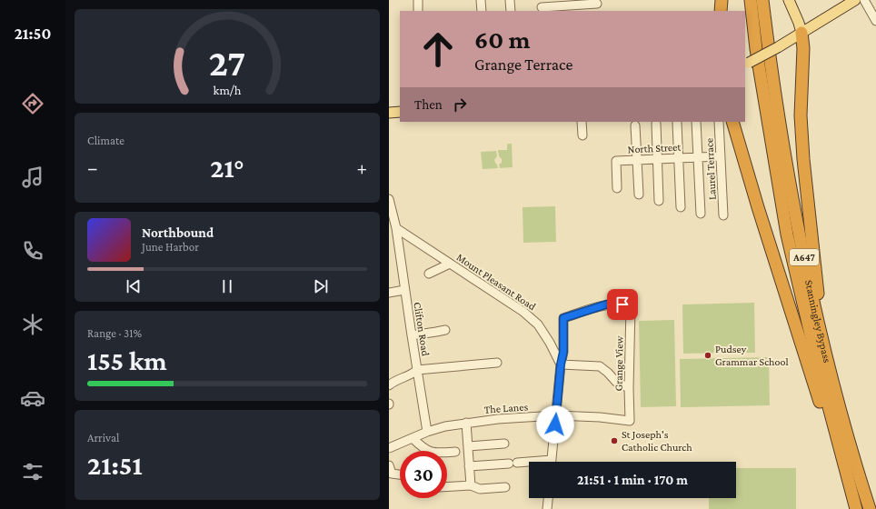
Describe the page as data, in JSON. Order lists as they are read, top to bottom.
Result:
{
  "streets": {
    "highway": ["A647", "Stanningley Bypass"],
    "street": [
      "North Street",
      "Laurel Terrace",
      "Mount Pleasant Road",
      "Clifton Road",
      "Grange View",
      "The Lanes"
    ]
  },
  "crossings": [
    ["North Street", "Laurel Terrace"],
    ["Mount Pleasant Road", "Clifton Road"],
    ["Mount Pleasant Road", "Grange View"],
    ["Clifton Road", "The Lanes"],
    ["Grange View", "The Lanes"]
  ],
  "places": ["Pudsey Grammar School", "St Joseph's Catholic Church"],
  "page": {
    "tabs": "21:50",
    "turn": ["60 m", "Grange Terrace"],
    "then": "Then",
    "tile": [
      "Climate",
      ["Range · 31%", "155 km"],
      ["Arrival", "21:51"]
    ],
    "heat": ["−", "21°", "+"],
    "song": ["Northbound", "June Harbor"],
    "limit": "30",
    "trip": "21:51 · 1 min · 170 m",
    "gauge": ["27", "km/h"]
  }
}
